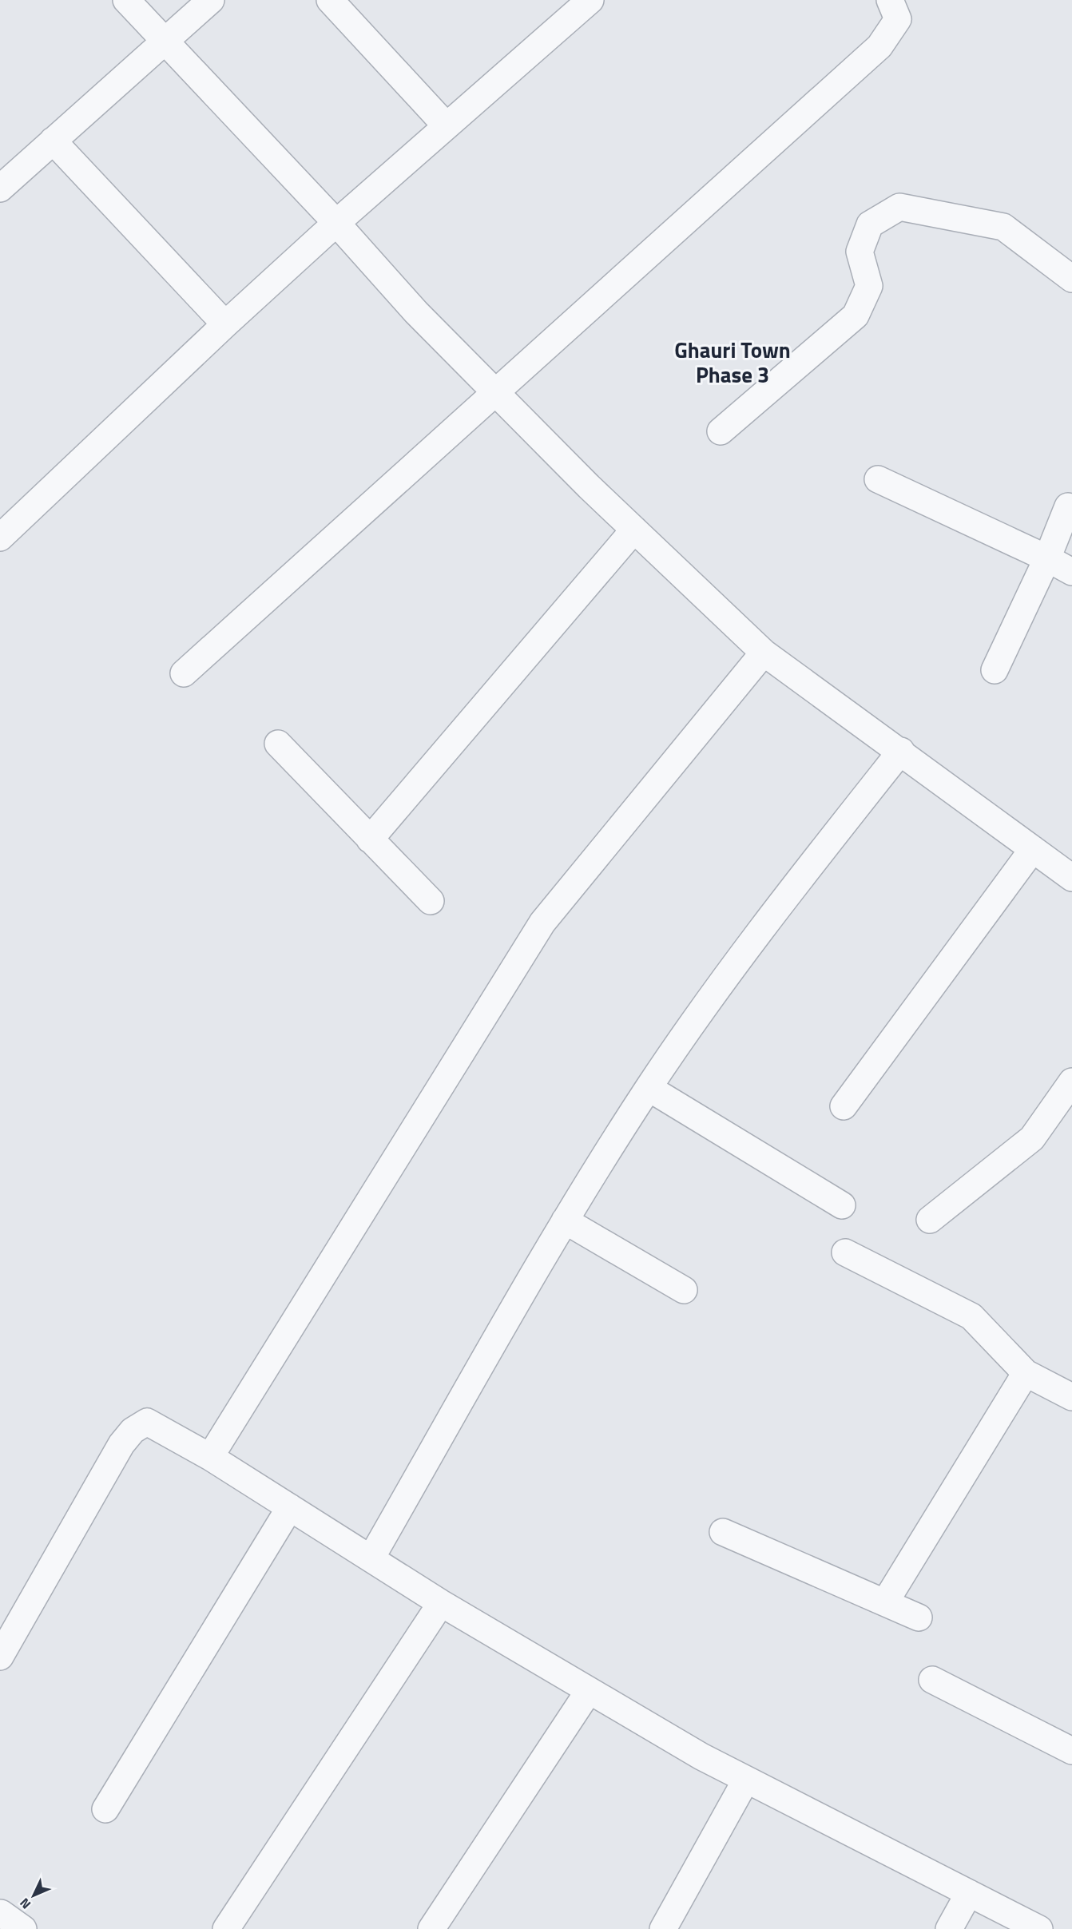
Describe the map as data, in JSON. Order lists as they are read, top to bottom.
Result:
{
  "districts": ["Ghauri Town Phase 3"],
  "north": "bottom left"
}
